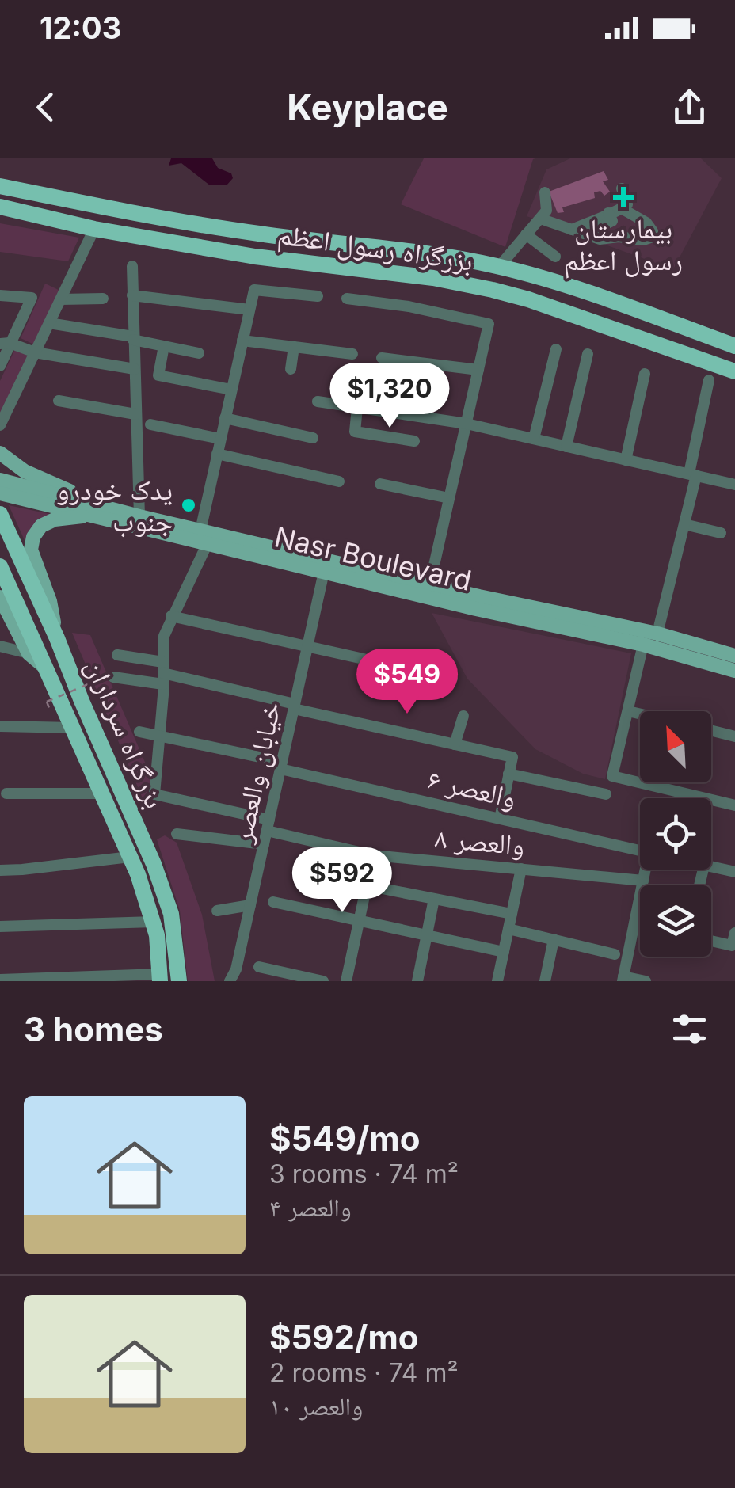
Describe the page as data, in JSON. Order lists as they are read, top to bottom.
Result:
{
  "streets": {
    "highway": ["بزرگراه رسول اعظم", "بزرگراه سرداران"],
    "main road": ["Nasr Boulevard"],
    "street": ["خیابان والعصر", "والعصر ۶", "والعصر ۸"]
  },
  "crossings": [
    ["Nasr Boulevard", "خیابان والعصر"],
    ["خیابان والعصر", "والعصر ۶"],
    ["خیابان والعصر", "والعصر ۸"],
    ["والعصر ۶", "والعصر ۸"]
  ],
  "places": {
    "health": ["بیمارستان رسول اعظم"],
    "other": ["یدک خودرو جنوب"]
  },
  "north": "top left",
  "page": {
    "status": "12:03",
    "header": "Keyplace",
    "price": ["$1,320", "$549", "$592"],
    "heading": "3 homes",
    "list": [
      {
        "name": "$549/mo",
        "note": "3 rooms · 74 m² · والعصر ۴"
      },
      {
        "name": "$592/mo",
        "note": "2 rooms · 74 m² · والعصر ۱۰"
      }
    ]
  }
}
